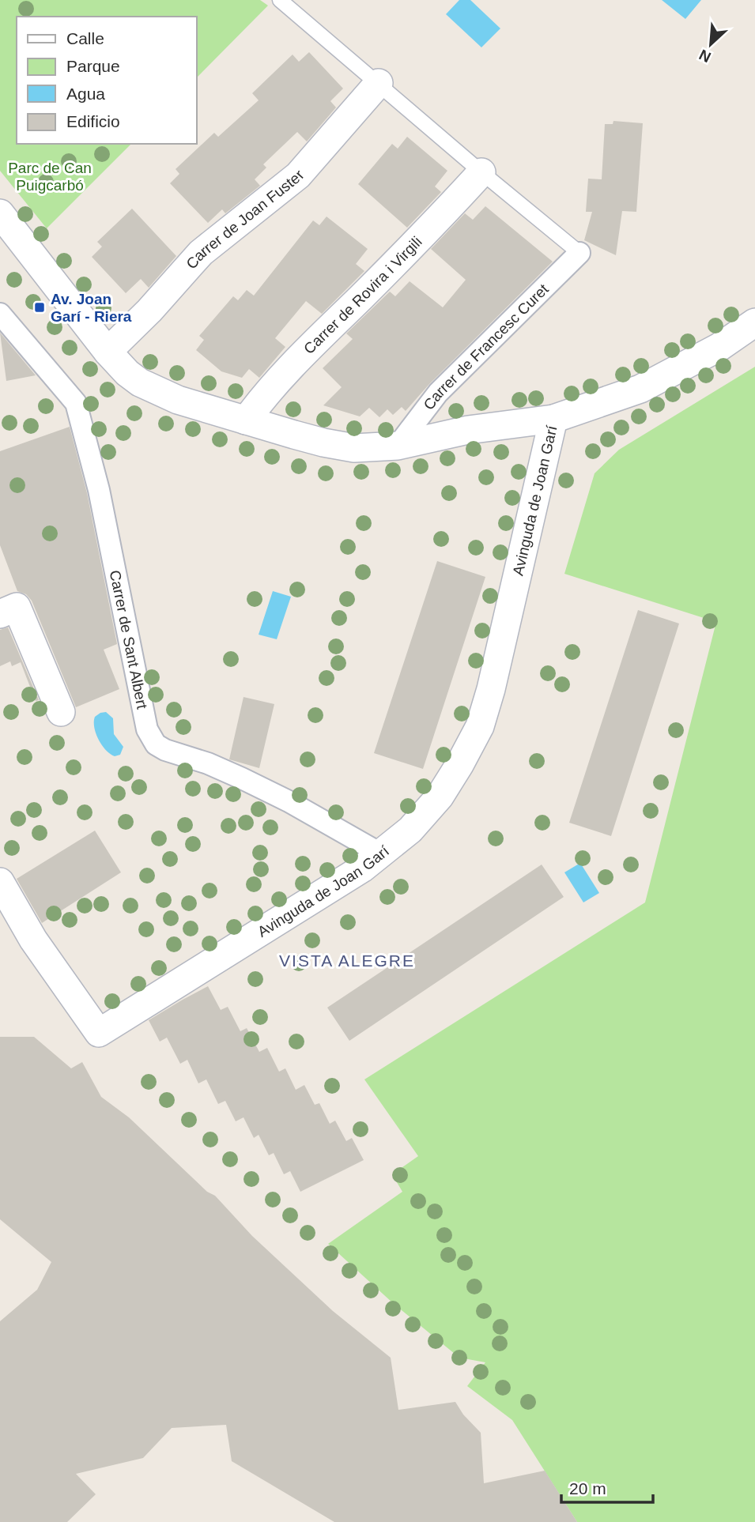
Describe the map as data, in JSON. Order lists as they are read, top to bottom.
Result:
{
  "streets": {
    "street": [
      "Carrer de Joan Fuster",
      "Carrer de Rovira i Virgili",
      "Carrer de Francesc Curet",
      "Avinguda de Joan Garí",
      "Carrer de Sant Albert"
    ]
  },
  "crossings": [
    ["Carrer de Joan Fuster", "Avinguda de Joan Garí"],
    ["Carrer de Rovira i Virgili", "Avinguda de Joan Garí"],
    ["Carrer de Francesc Curet", "Avinguda de Joan Garí"],
    ["Avinguda de Joan Garí", "Carrer de Sant Albert"]
  ],
  "districts": ["VISTA ALEGRE"],
  "parks": ["Parc de Can Puigcarbó"],
  "places": {
    "transit": ["Av. Joan Garí - Riera"]
  },
  "legend": [
    "Calle",
    "Parque",
    "Agua",
    "Edificio"
  ],
  "scale_bar": "20 m",
  "north": "bottom left"
}
